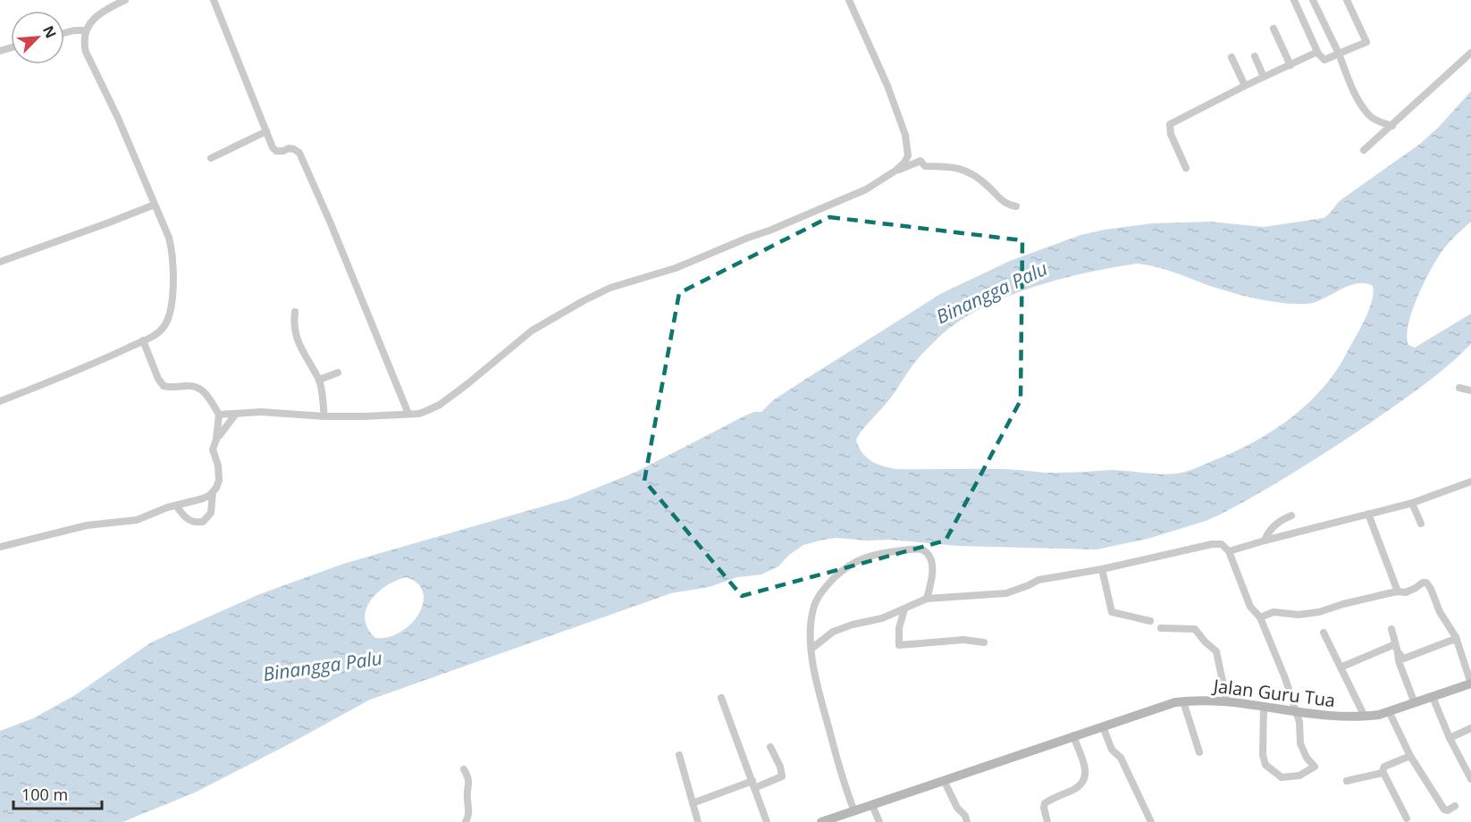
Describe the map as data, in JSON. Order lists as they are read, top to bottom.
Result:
{
  "streets": {
    "main road": ["Jalan Guru Tua"]
  },
  "water": ["Binangga Palu"],
  "scale_bar": "100 m",
  "north": "top right"
}
